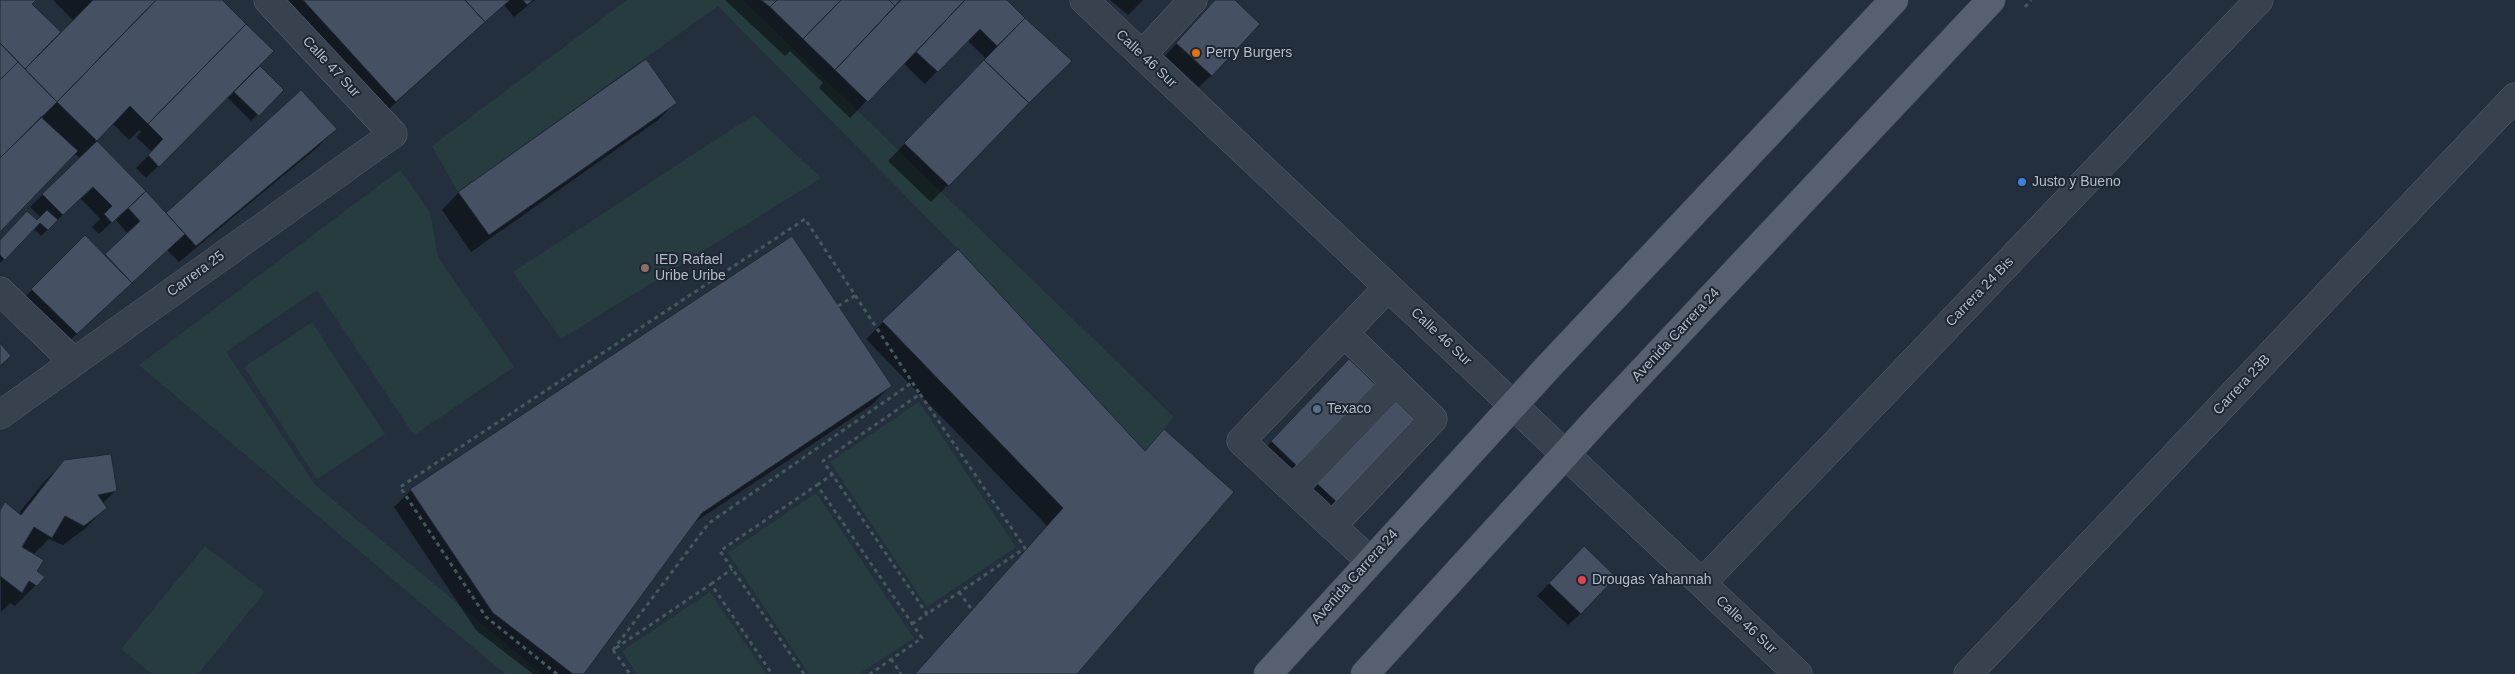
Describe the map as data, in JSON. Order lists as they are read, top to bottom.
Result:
{
  "streets": {
    "main road": ["Avenida Carrera 24"],
    "street": [
      "Calle 46 Sur",
      "Calle 47 Sur",
      "Carrera 25",
      "Carrera 24 Bis",
      "Carrera 23B"
    ]
  },
  "crossings": [
    ["Calle 46 Sur", "Carrera 24 Bis"],
    ["Calle 46 Sur", "Avenida Carrera 24"],
    ["Calle 47 Sur", "Carrera 25"]
  ],
  "places": [
    "Perry Burgers",
    "Justo y Bueno",
    "IED Rafael Uribe Uribe",
    "Texaco",
    "Drougas Yahannah"
  ]
}
